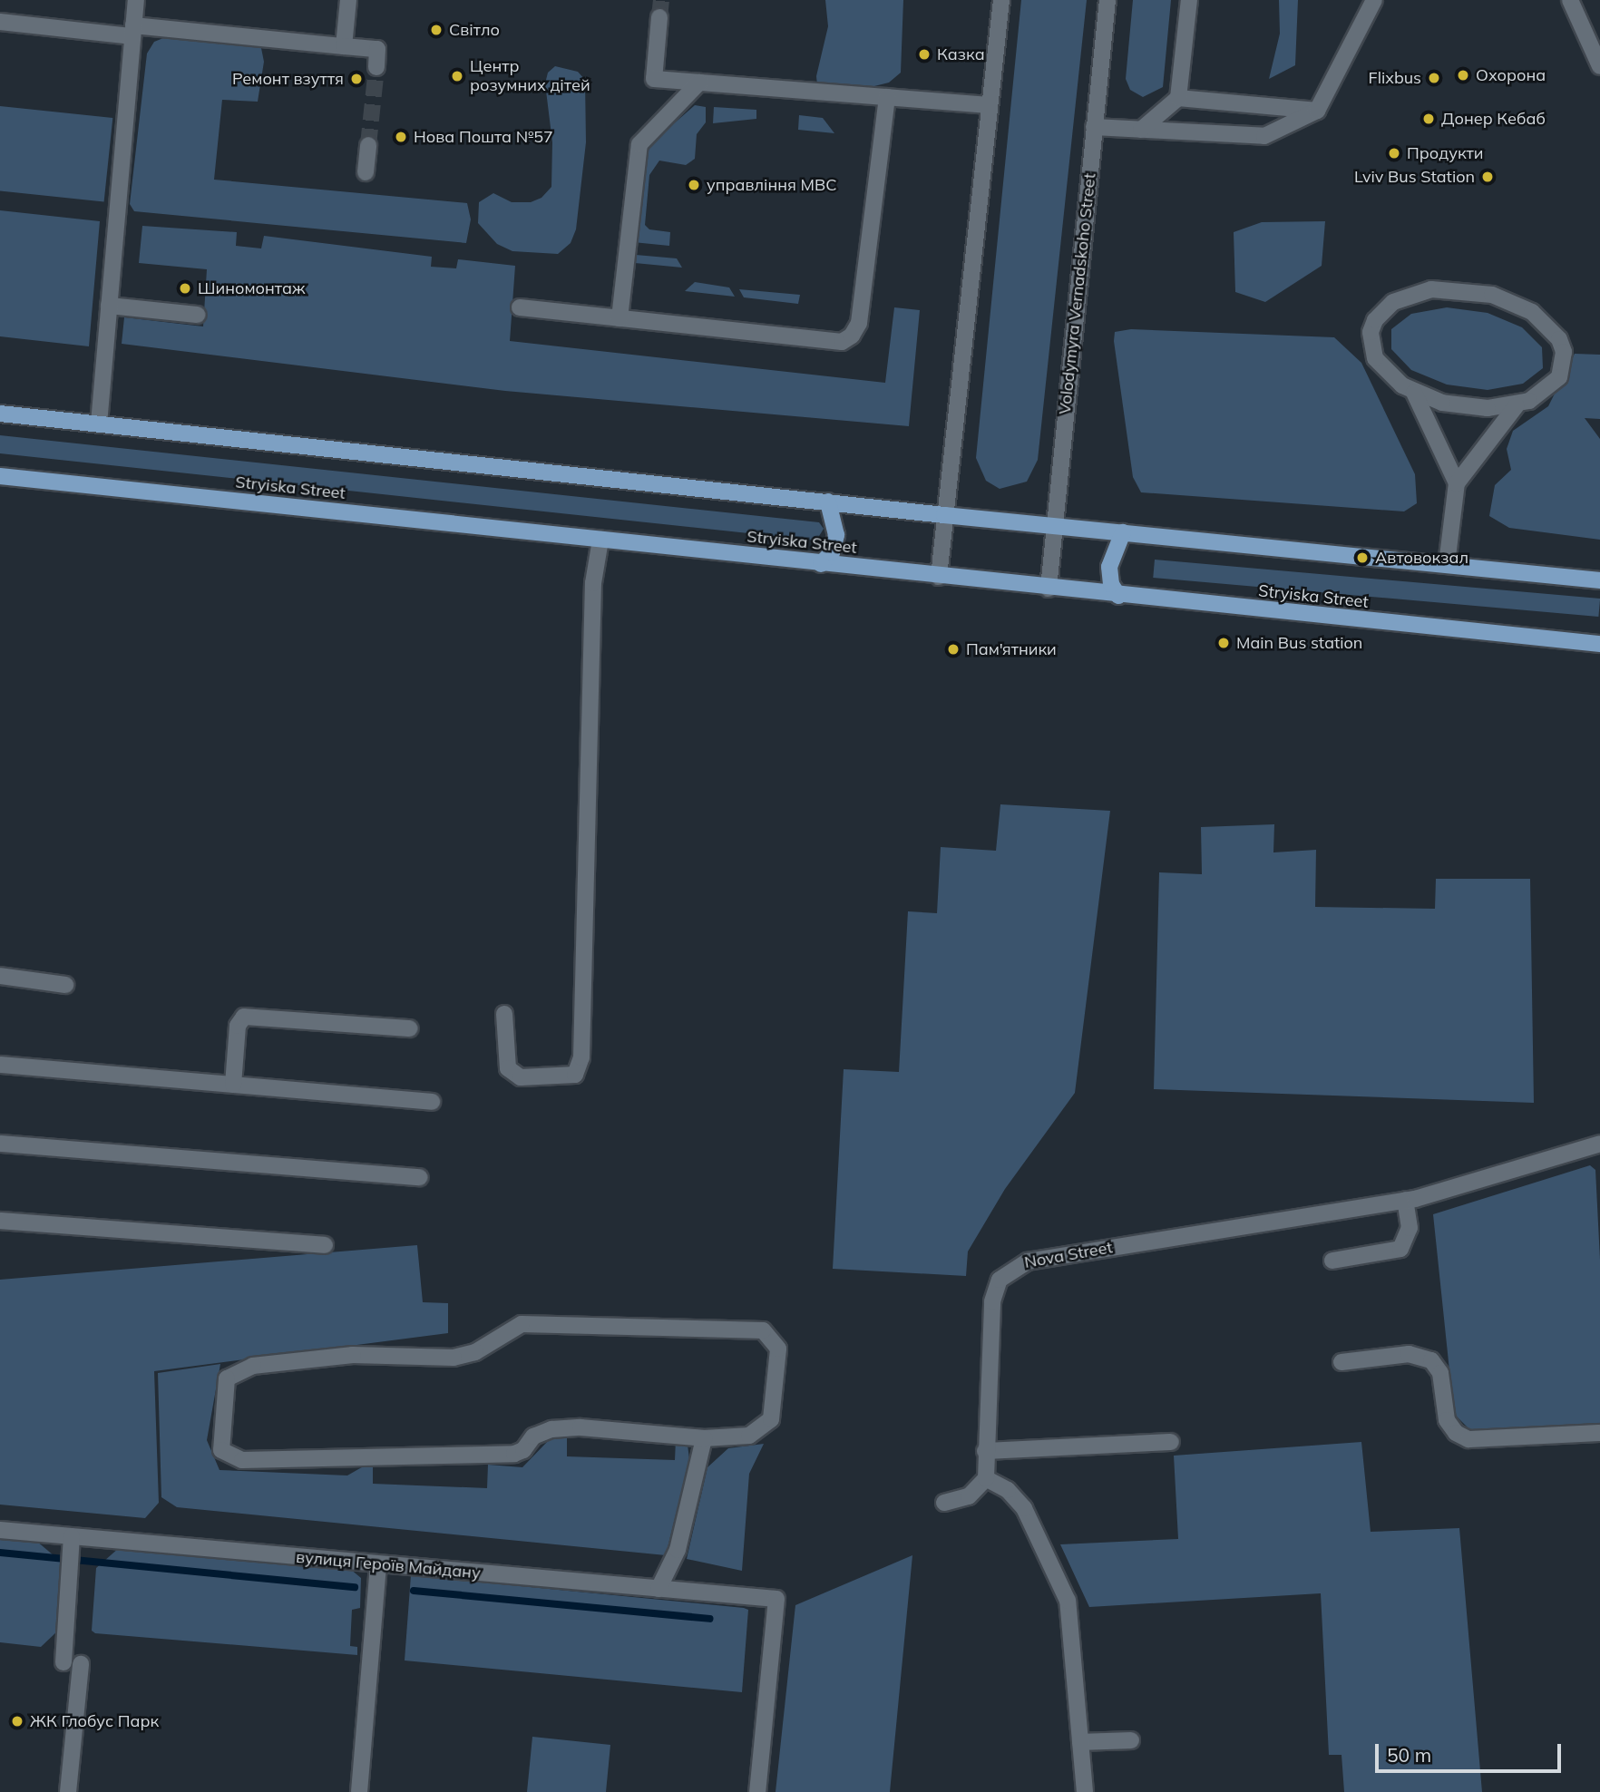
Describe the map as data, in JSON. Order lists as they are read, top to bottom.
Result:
{
  "streets": {
    "main road": ["Stryiska Street"],
    "street": ["Volodymyra Vernadskoho Street", "Nova Street", "вулиця Героїв Майдану"]
  },
  "crossings": [
    ["Volodymyra Vernadskoho Street", "Stryiska Street"]
  ],
  "places": [
    "Світло",
    "Казка",
    "Охорона",
    "Центр розумних дітей",
    "Flixbus",
    "Ремонт взуття",
    "Донер Кебаб",
    "Нова Пошта №57",
    "Продукти",
    "Lviv Bus Station",
    "управління МВС",
    "Шиномонтаж",
    "Автовокзал",
    "Main Bus station",
    "Пам'ятники",
    "ЖК Глобус Парк"
  ],
  "scale_bar": "50 m"
}
